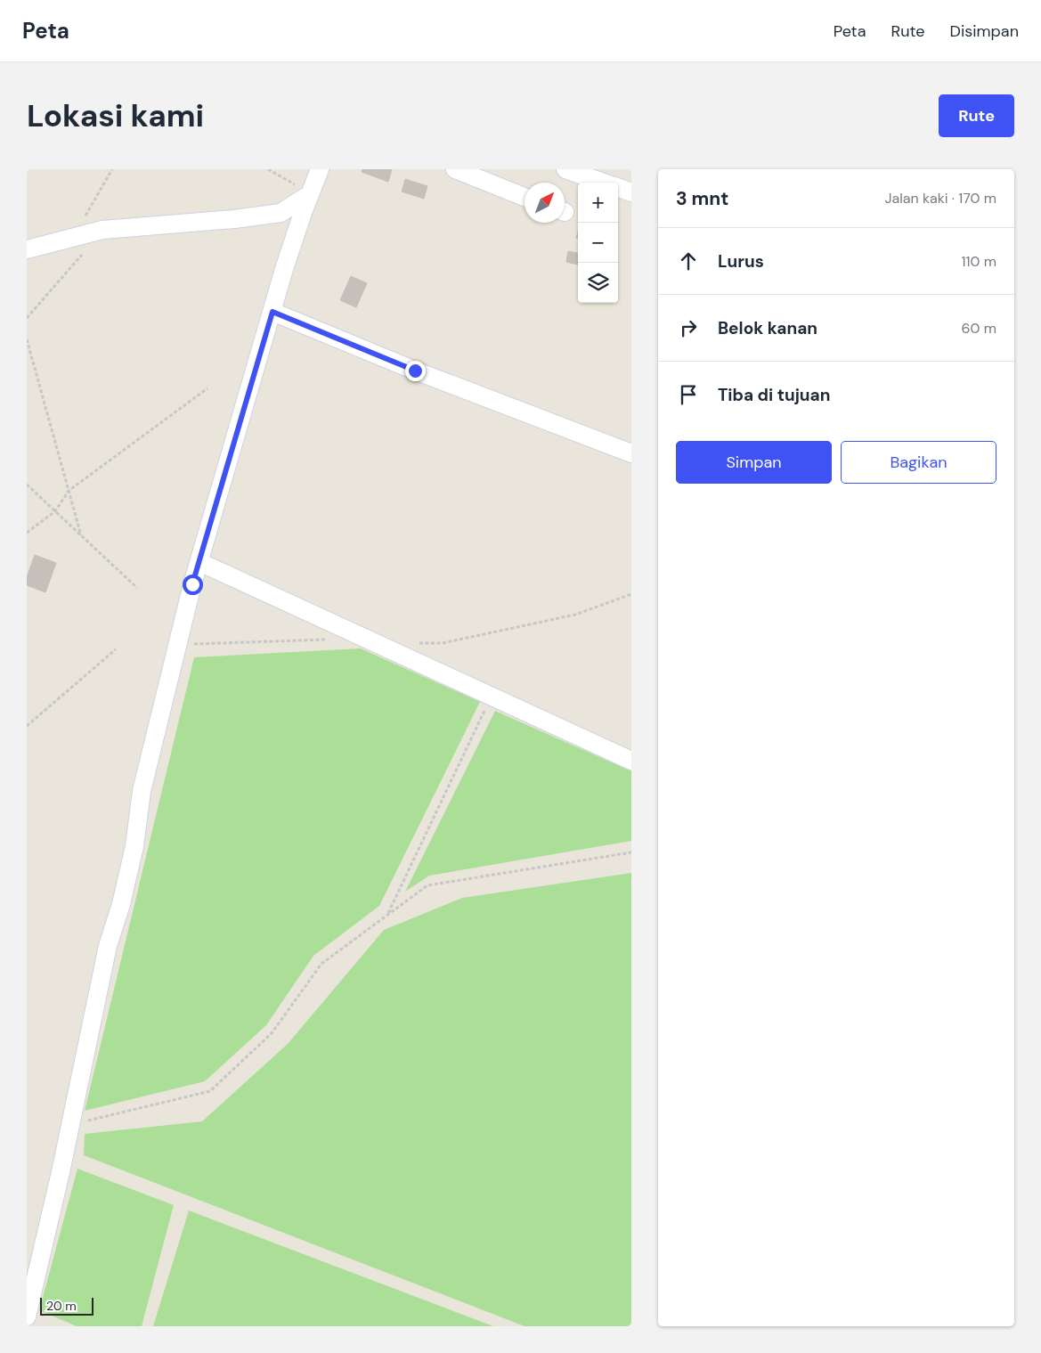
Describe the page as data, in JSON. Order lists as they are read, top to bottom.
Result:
{
  "scale_bar": "20 m",
  "north": "top right",
  "page": {
    "header": "Peta",
    "nav": ["Peta", "Rute", "Disimpan"],
    "buttons": [
      "Rute",
      ["Simpan", "Bagikan"]
    ],
    "title": "Lokasi kami",
    "heading": ["3 mnt", "Jalan kaki · 170 m"],
    "map_buttons": ["+", "−"],
    "list": [
      ["Lurus", "110 m"],
      ["Belok kanan", "60 m"],
      "Tiba di tujuan"
    ],
    "scale": "20 m"
  }
}
